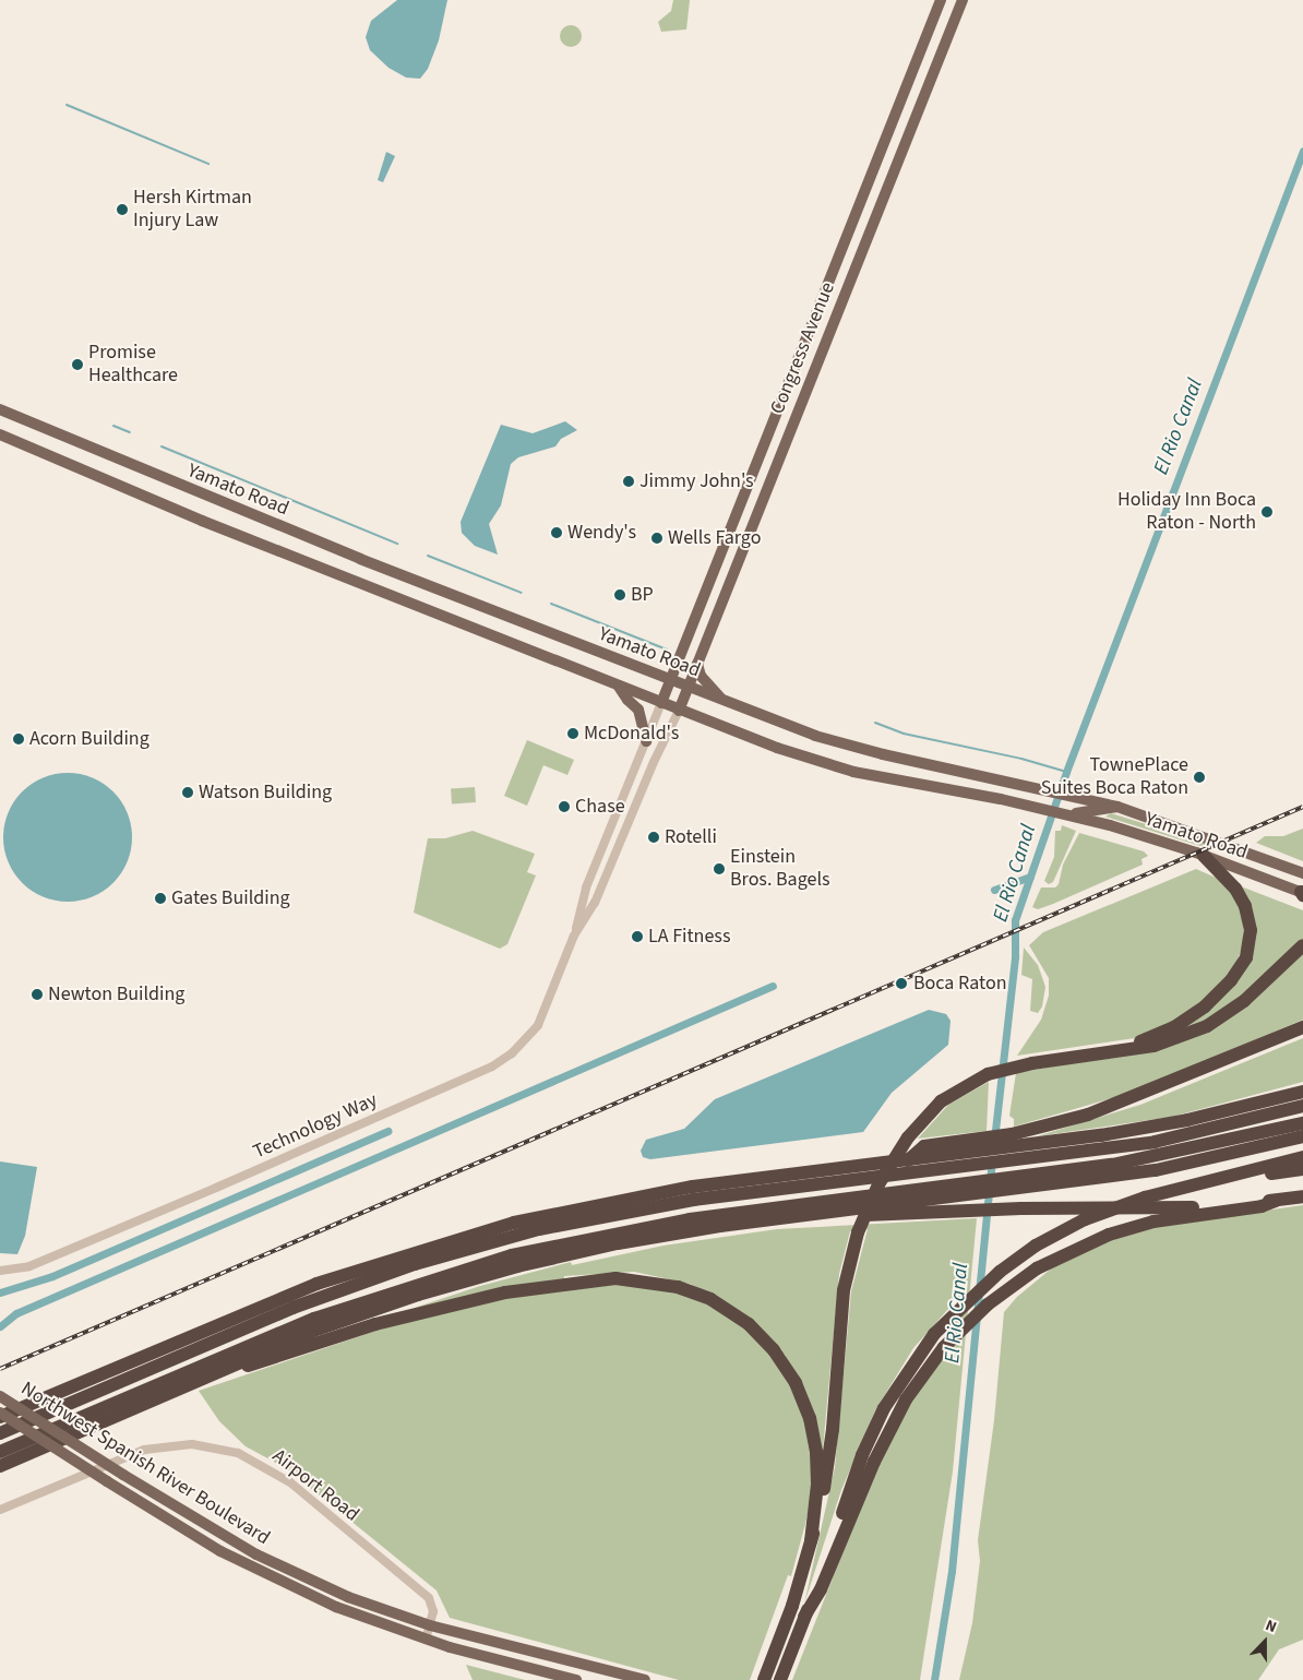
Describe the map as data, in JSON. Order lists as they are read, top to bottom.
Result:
{
  "streets": {
    "main road": ["Congress Avenue", "Yamato Road", "Northwest Spanish River Boulevard"],
    "street": ["Technology Way", "Airport Road"]
  },
  "crossings": [
    ["Congress Avenue", "Yamato Road"],
    ["Congress Avenue", "Technology Way"],
    ["Yamato Road", "Technology Way"],
    ["Northwest Spanish River Boulevard", "Airport Road"]
  ],
  "water": ["El Rio Canal"],
  "places": [
    "Hersh Kirtman Injury Law",
    "Promise Healthcare",
    "Jimmy John's",
    "Holiday Inn Boca Raton - North",
    "Wendy's",
    "Wells Fargo",
    "BP",
    "McDonald's",
    "Acorn Building",
    "TownePlace Suites Boca Raton",
    "Watson Building",
    "Chase",
    "Rotelli",
    "Einstein Bros. Bagels",
    "Gates Building",
    "LA Fitness",
    "Boca Raton",
    "Newton Building"
  ],
  "north": "top"
}
